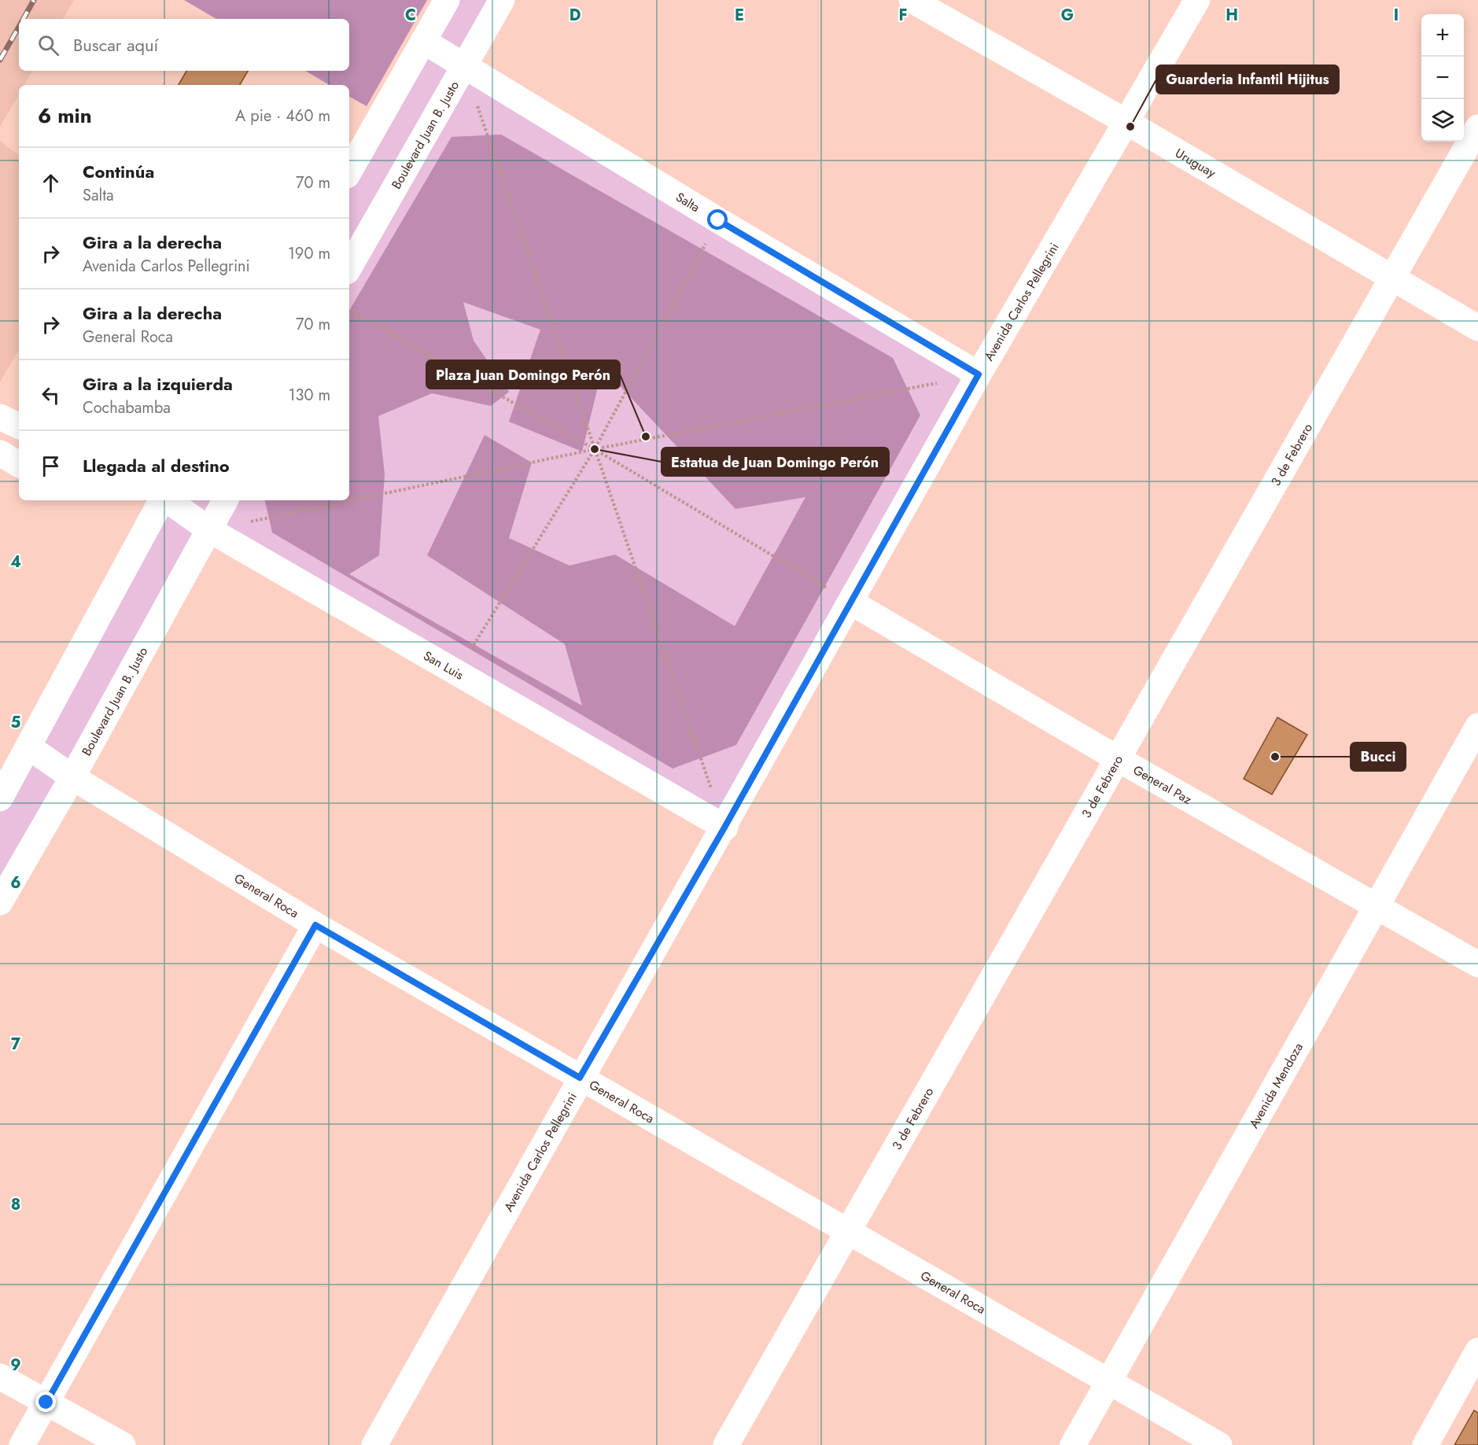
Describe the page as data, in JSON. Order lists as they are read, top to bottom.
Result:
{
  "streets": {
    "street": [
      "Boulevard Juan B. Justo",
      "Uruguay",
      "Salta",
      "Avenida Carlos Pellegrini",
      "3 de Febrero",
      "San Luis",
      "General Paz",
      "General Roca",
      "Avenida Mendoza"
    ]
  },
  "crossings": [
    ["Boulevard Juan B. Justo", "Salta"],
    ["Boulevard Juan B. Justo", "San Luis"],
    ["Boulevard Juan B. Justo", "General Roca"],
    ["Uruguay", "Avenida Carlos Pellegrini"],
    ["Uruguay", "3 de Febrero"],
    ["Salta", "Avenida Carlos Pellegrini"],
    ["Avenida Carlos Pellegrini", "San Luis"],
    ["Avenida Carlos Pellegrini", "General Paz"],
    ["Avenida Carlos Pellegrini", "General Roca"],
    ["3 de Febrero", "General Paz"],
    ["3 de Febrero", "General Roca"],
    ["General Paz", "Avenida Mendoza"],
    ["General Roca", "Avenida Mendoza"]
  ],
  "places": [
    "Guarderia Infantil Hijitus",
    "Plaza Juan Domingo Perón",
    "Estatua de Juan Domingo Perón",
    "Bucci"
  ],
  "page": {
    "map_buttons": ["+", "−"],
    "search": "Buscar aquí",
    "heading": ["6 min", "A pie · 460 m"],
    "list": [
      ["Continúa", "Salta", "70 m"],
      ["Gira a la derecha", "Avenida Carlos Pellegrini", "190 m"],
      ["Gira a la derecha", "General Roca", "70 m"],
      ["Gira a la izquierda", "Cochabamba", "130 m"],
      "Llegada al destino"
    ]
  },
  "grid": {
    "columns": [
      "C",
      "D",
      "E",
      "F",
      "G",
      "H",
      "I"
    ],
    "rows": [
      "4",
      "5",
      "6",
      "7",
      "8",
      "9"
    ]
  }
}
